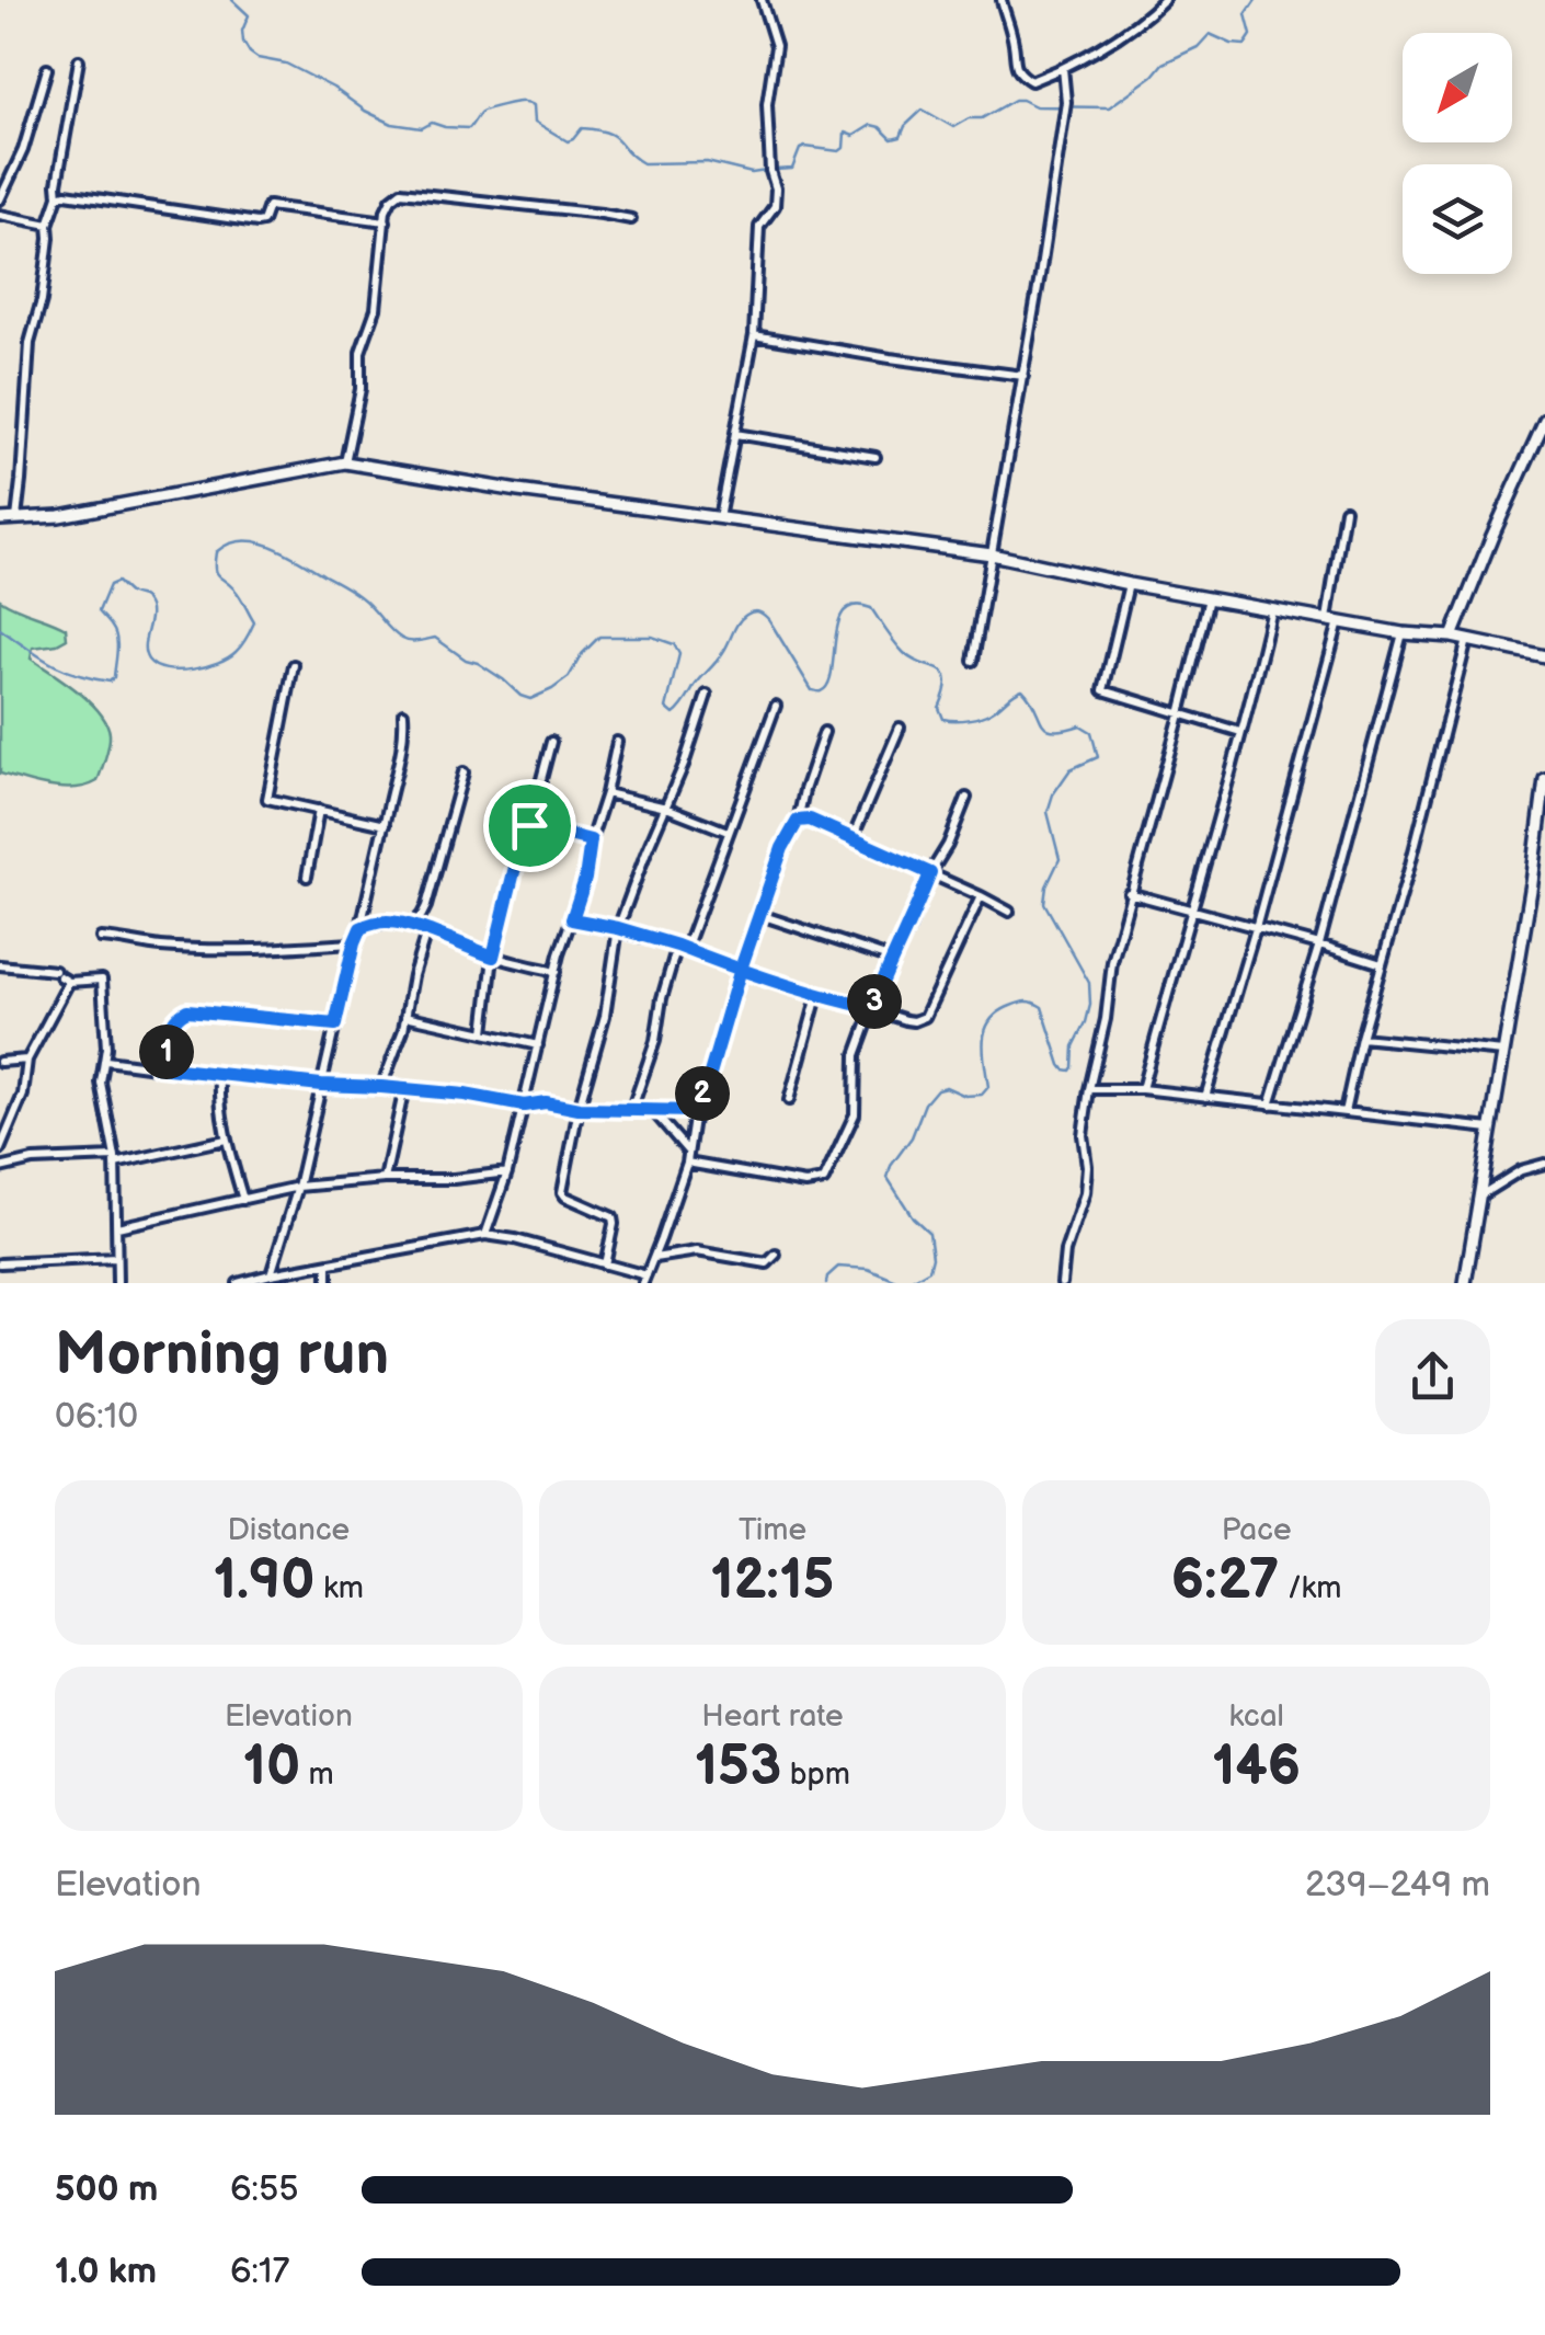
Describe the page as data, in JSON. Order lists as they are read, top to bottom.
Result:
{
  "north": "bottom left",
  "page": {
    "pins": ["3", "1", "2"],
    "heading": ["Morning run", "06:10"],
    "stats": [
      ["Distance", "1.90 km"],
      ["Time", "12:15"],
      ["Pace", "6:27 /km"],
      ["Elevation", "10 m"],
      ["Heart rate", "153 bpm"],
      ["kcal", "146"]
    ],
    "chart": ["Elevation", "239–249 m"],
    "list": [
      {
        "name": "500 m",
        "note": "6:55"
      },
      {
        "name": "1.0 km",
        "note": "6:17"
      }
    ]
  }
}
